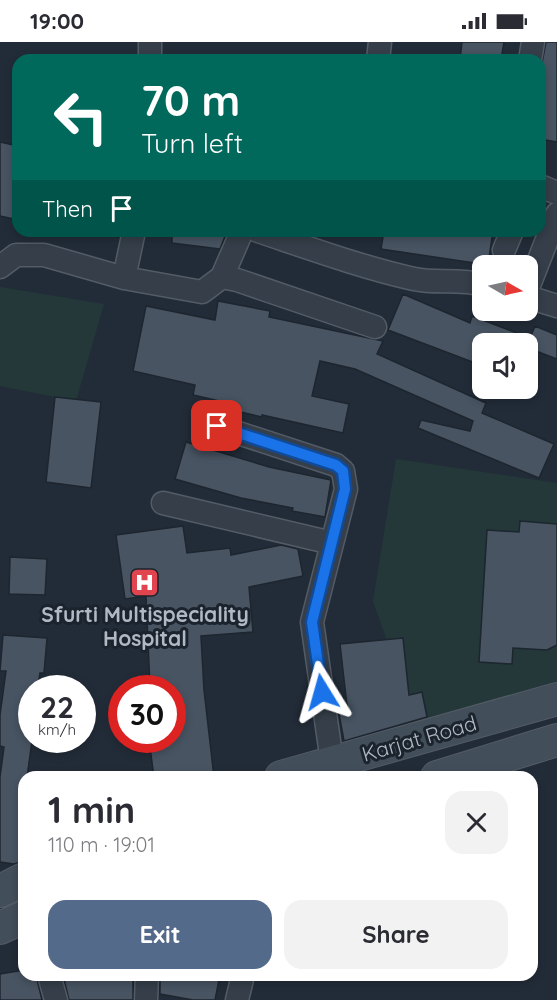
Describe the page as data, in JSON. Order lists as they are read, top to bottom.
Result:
{
  "streets": {
    "main road": ["Karjat Road"]
  },
  "places": {
    "hospital": ["Sfurti Multispeciality Hospital"]
  },
  "north": "right",
  "page": {
    "status": "19:00",
    "turn": ["70 m", "Turn left"],
    "then": "Then",
    "speed": "22 km/h",
    "limit": "30",
    "heading": ["1 min", "110 m · 19:01"],
    "buttons": ["Exit", "Share"]
  }
}
